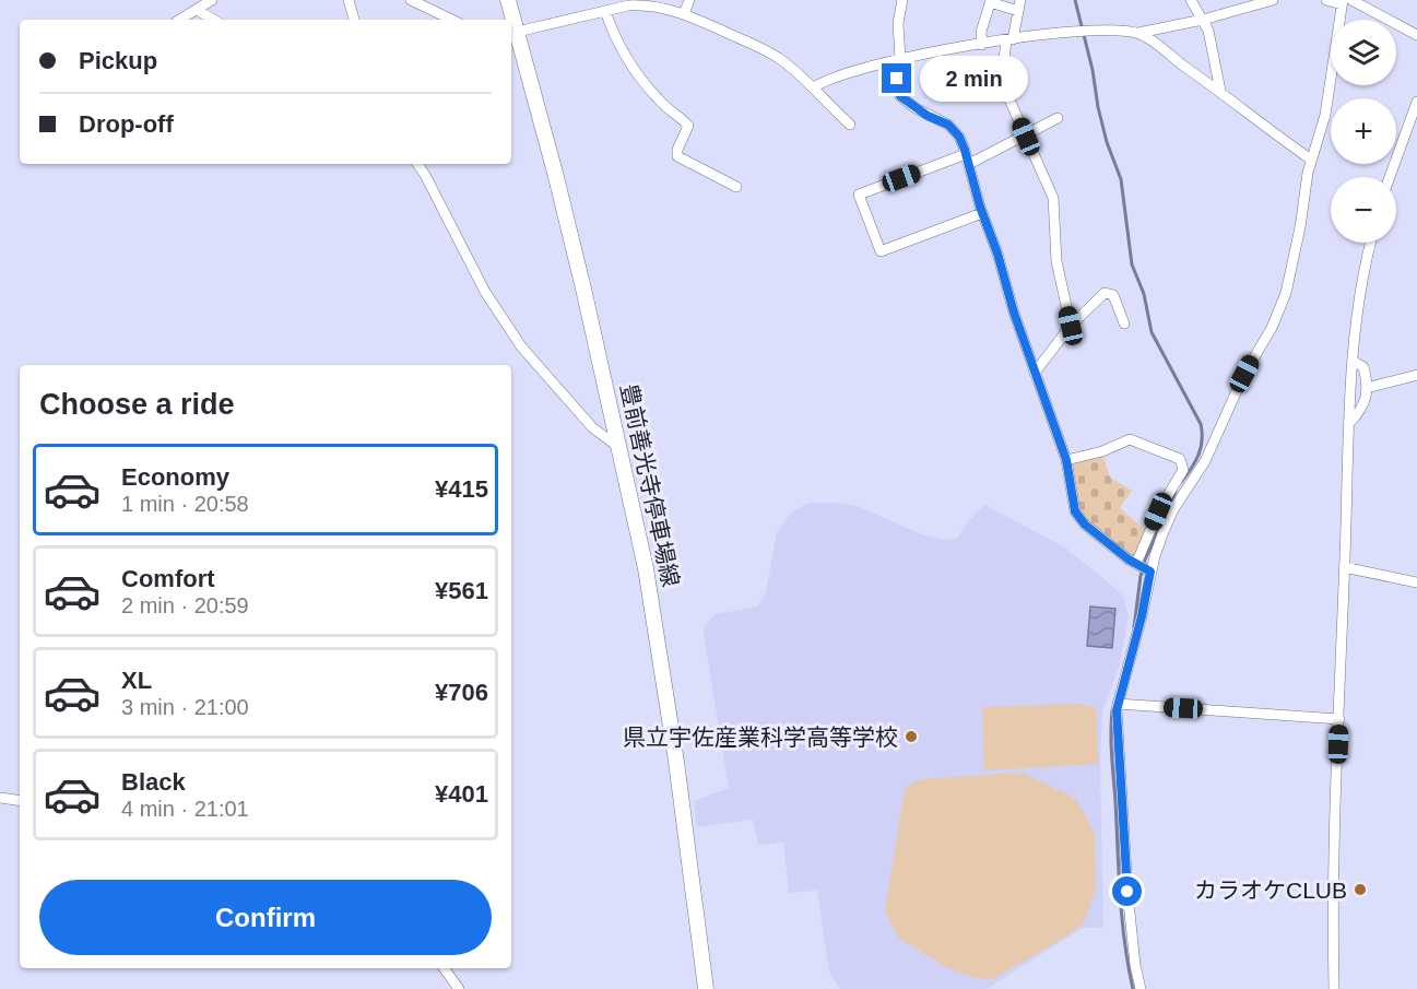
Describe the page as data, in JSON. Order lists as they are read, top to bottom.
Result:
{
  "streets": {
    "main road": ["豊前善光寺停車場線"]
  },
  "places": ["県立宇佐産業科学高等学校", "カラオケCLUB"],
  "page": {
    "map_buttons": ["+", "−"],
    "banner": ["Pickup", "Drop-off"],
    "bubble": "2 min",
    "heading": "Choose a ride",
    "list": [
      {
        "name": "Economy",
        "note": "1 min · 20:58",
        "value": "¥415"
      },
      {
        "name": "Comfort",
        "note": "2 min · 20:59",
        "value": "¥561"
      },
      {
        "name": "XL",
        "note": "3 min · 21:00",
        "value": "¥706"
      },
      {
        "name": "Black",
        "note": "4 min · 21:01",
        "value": "¥401"
      }
    ],
    "buttons": "Confirm"
  }
}
